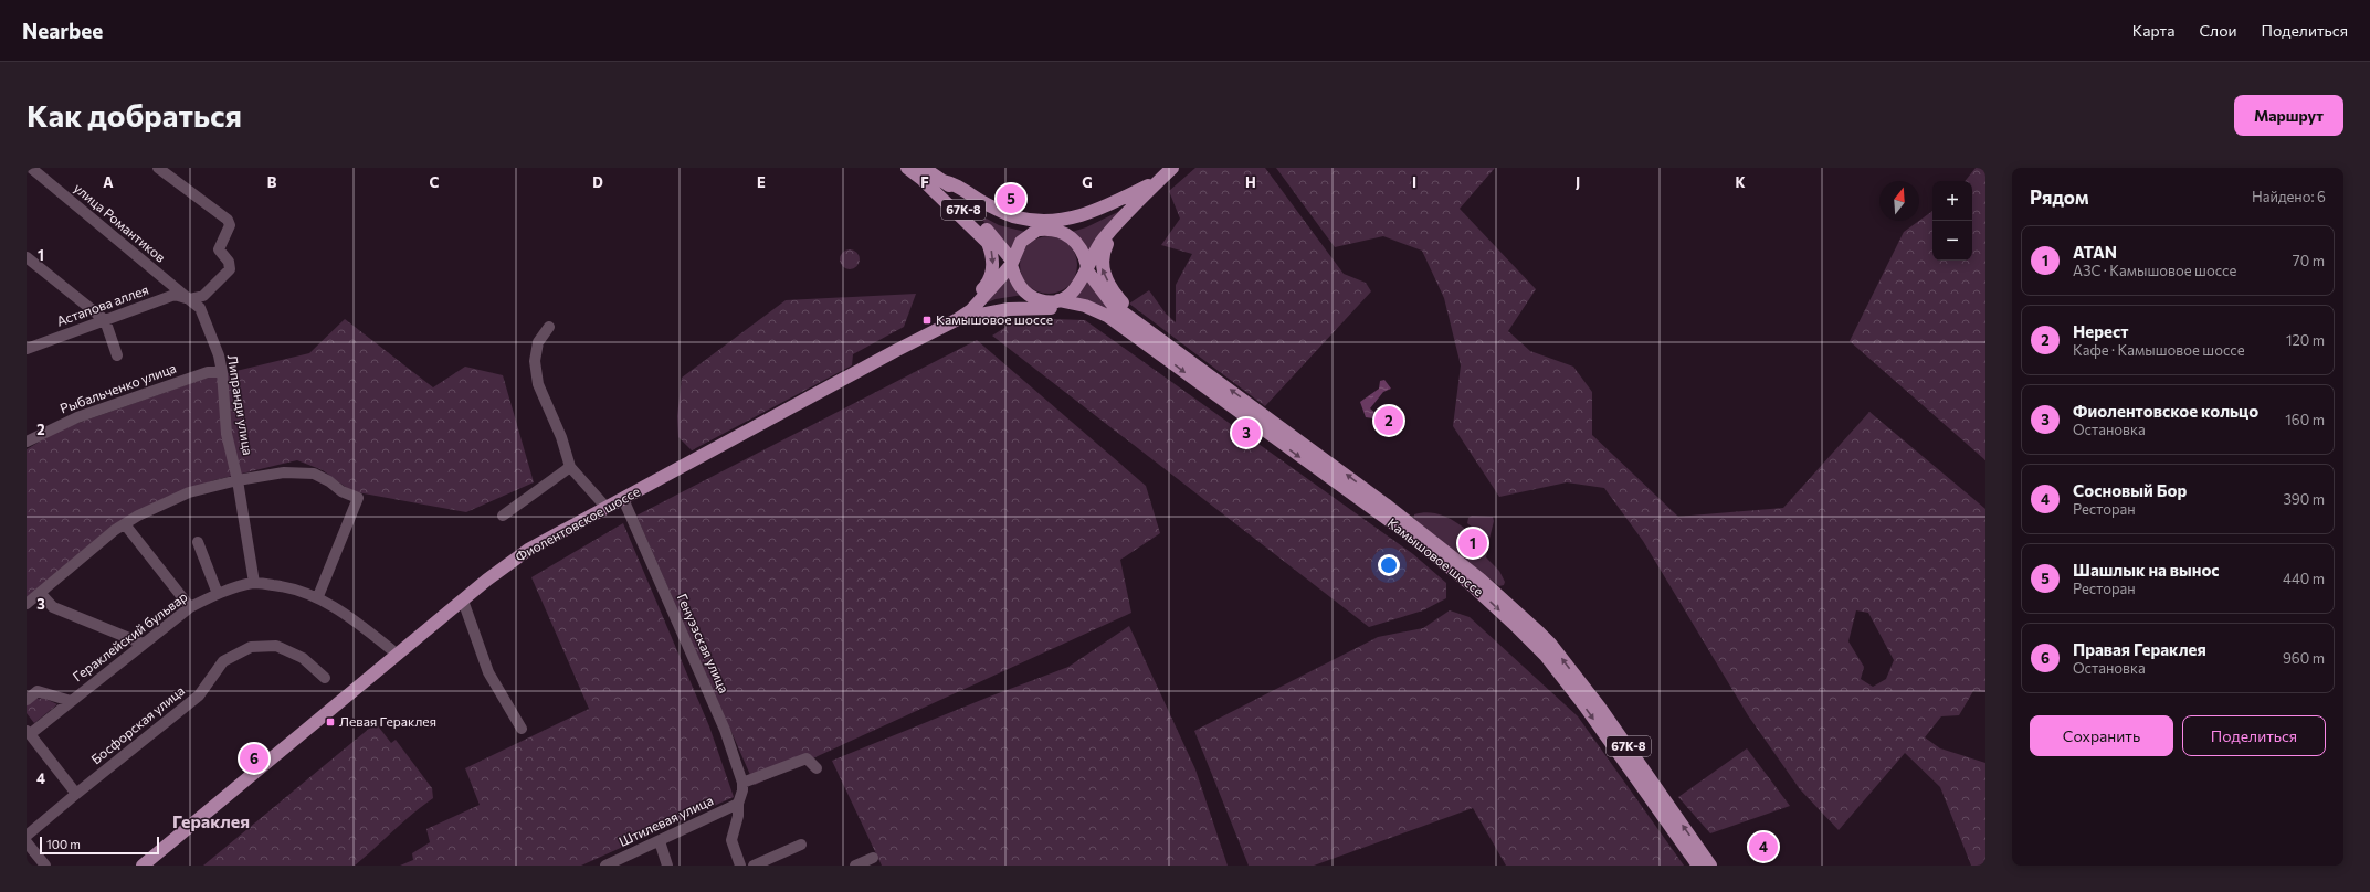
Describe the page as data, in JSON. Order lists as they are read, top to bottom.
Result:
{
  "streets": {
    "main road": ["67К-8", "Фиолентовское шоссе", "Камышовое шоссе"],
    "street": [
      "улица Романтиков",
      "Астапова аллея",
      "Рыбальченко улица",
      "Липранди улица",
      "Гераклейский бульвар",
      "Генуэзская улица",
      "Босфорская улица",
      "Штилевая улица"
    ]
  },
  "crossings": [
    ["67К-8", "Фиолентовское шоссе"],
    ["67К-8", "Камышовое шоссе"],
    ["улица Романтиков", "Астапова аллея"],
    ["улица Романтиков", "Липранди улица"],
    ["Астапова аллея", "Липранди улица"],
    ["Рыбальченко улица", "Липранди улица"],
    ["Липранди улица", "Гераклейский бульвар"],
    ["Фиолентовское шоссе", "Камышовое шоссе"],
    ["Фиолентовское шоссе", "Гераклейский бульвар"],
    ["Фиолентовское шоссе", "Генуэзская улица"]
  ],
  "districts": ["Гераклея"],
  "places": {
    "transit": ["Камышовое шоссе", "Левая Гераклея"]
  },
  "scale_bar": "100 m",
  "north": "top",
  "page": {
    "header": "Nearbee",
    "nav": ["Карта", "Слои", "Поделиться"],
    "buttons": [
      "Маршрут",
      ["Сохранить", "Поделиться"]
    ],
    "title": "Как добраться",
    "heading": ["Рядом", "Найдено: 6"],
    "map_buttons": ["+", "−"],
    "pins": [
      "5",
      "2",
      "3",
      "1",
      "6",
      "4"
    ],
    "list": [
      {
        "mark": "1",
        "name": "ATAN",
        "note": "АЗС · Камышовое шоссе",
        "value": "70 m"
      },
      {
        "mark": "2",
        "name": "Нерест",
        "note": "Кафе · Камышовое шоссе",
        "value": "120 m"
      },
      {
        "mark": "3",
        "name": "Фиолентовское кольцо",
        "note": "Остановка",
        "value": "160 m"
      },
      {
        "mark": "4",
        "name": "Сосновый Бор",
        "note": "Ресторан",
        "value": "390 m"
      },
      {
        "mark": "5",
        "name": "Шашлык на вынос",
        "note": "Ресторан",
        "value": "440 m"
      },
      {
        "mark": "6",
        "name": "Правая Гераклея",
        "note": "Остановка",
        "value": "960 m"
      }
    ],
    "scale": "100 m"
  },
  "grid": {
    "columns": [
      "A",
      "B",
      "C",
      "D",
      "E",
      "F",
      "G",
      "H",
      "I",
      "J",
      "K"
    ],
    "rows": [
      "1",
      "2",
      "3",
      "4"
    ]
  }
}
